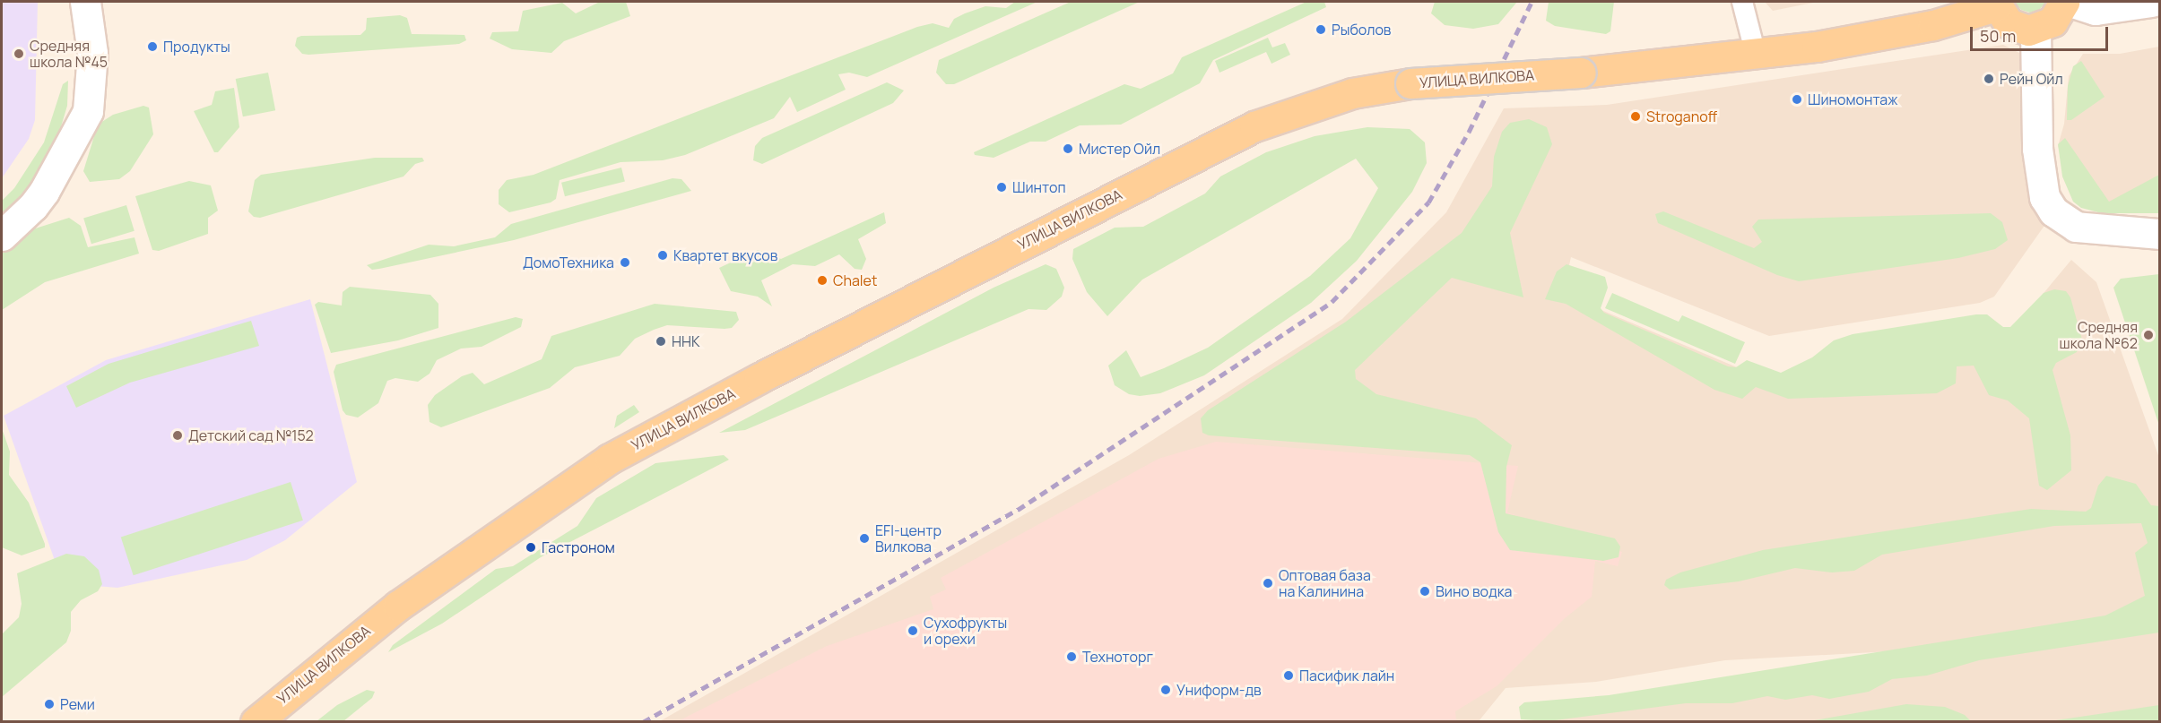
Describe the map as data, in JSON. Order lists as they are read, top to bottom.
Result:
{
  "streets": {
    "main road": ["УЛИЦА ВИЛКОВА"]
  },
  "places": [
    "Рыболов",
    "Продукты",
    "Средняя школа №45",
    "Рейн Ойл",
    "Шиномонтаж",
    "Stroganoff",
    "Мистер Ойл",
    "Шинтоп",
    "Квартет вкусов",
    "ДомоТехника",
    "Chalet",
    "Средняя школа №62",
    "ННК",
    "Детский сад №152",
    "EFI-центр Вилкова",
    "Гастроном",
    "Оптовая база на Калинина",
    "Вино водка",
    "Сухофрукты и орехи",
    "Техноторг",
    "Пасифик лайн",
    "Униформ-дв",
    "Реми"
  ],
  "scale_bar": "50 m"
}
